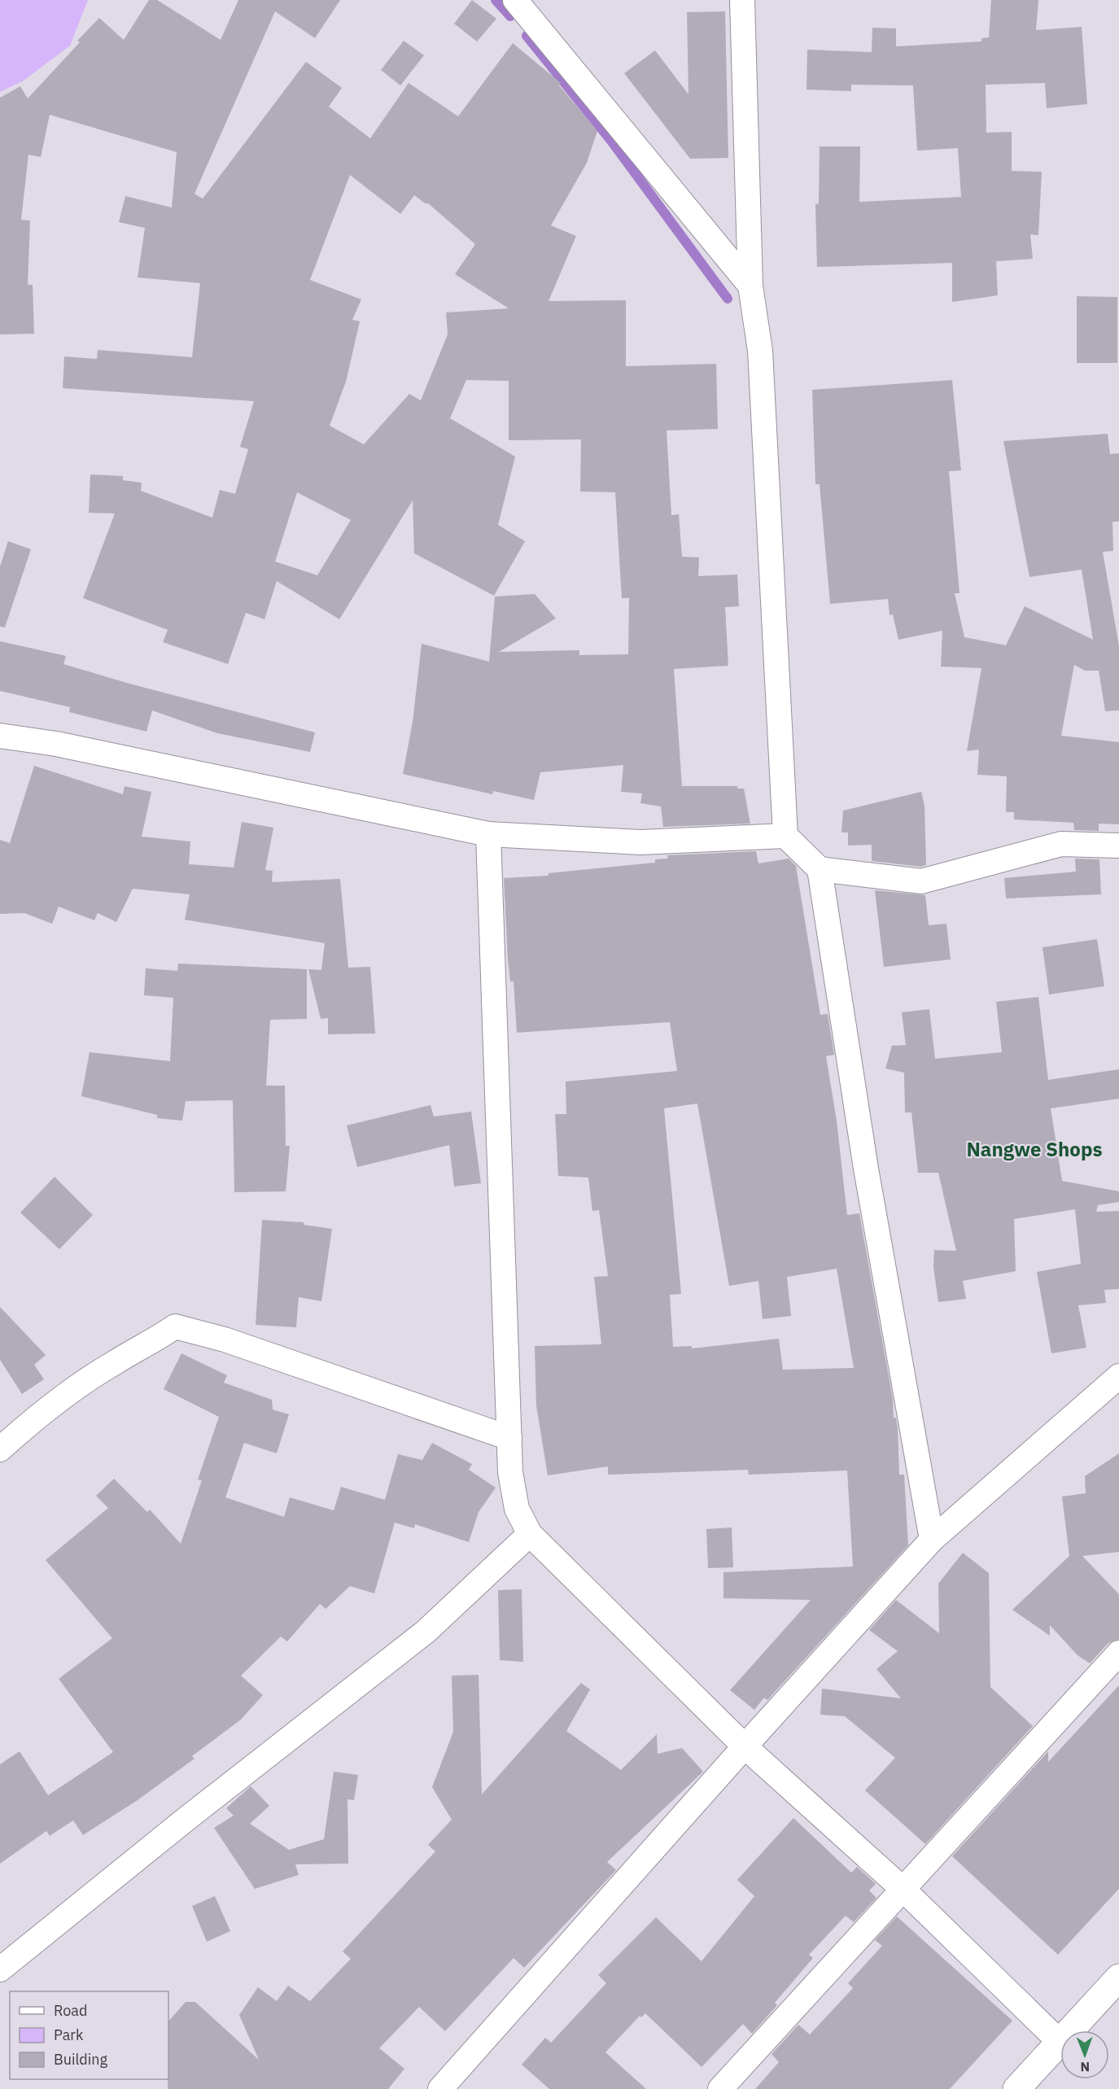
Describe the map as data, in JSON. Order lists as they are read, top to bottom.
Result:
{
  "districts": ["Nangwe Shops"],
  "legend": ["Road", "Park", "Building"],
  "north": "bottom"
}
